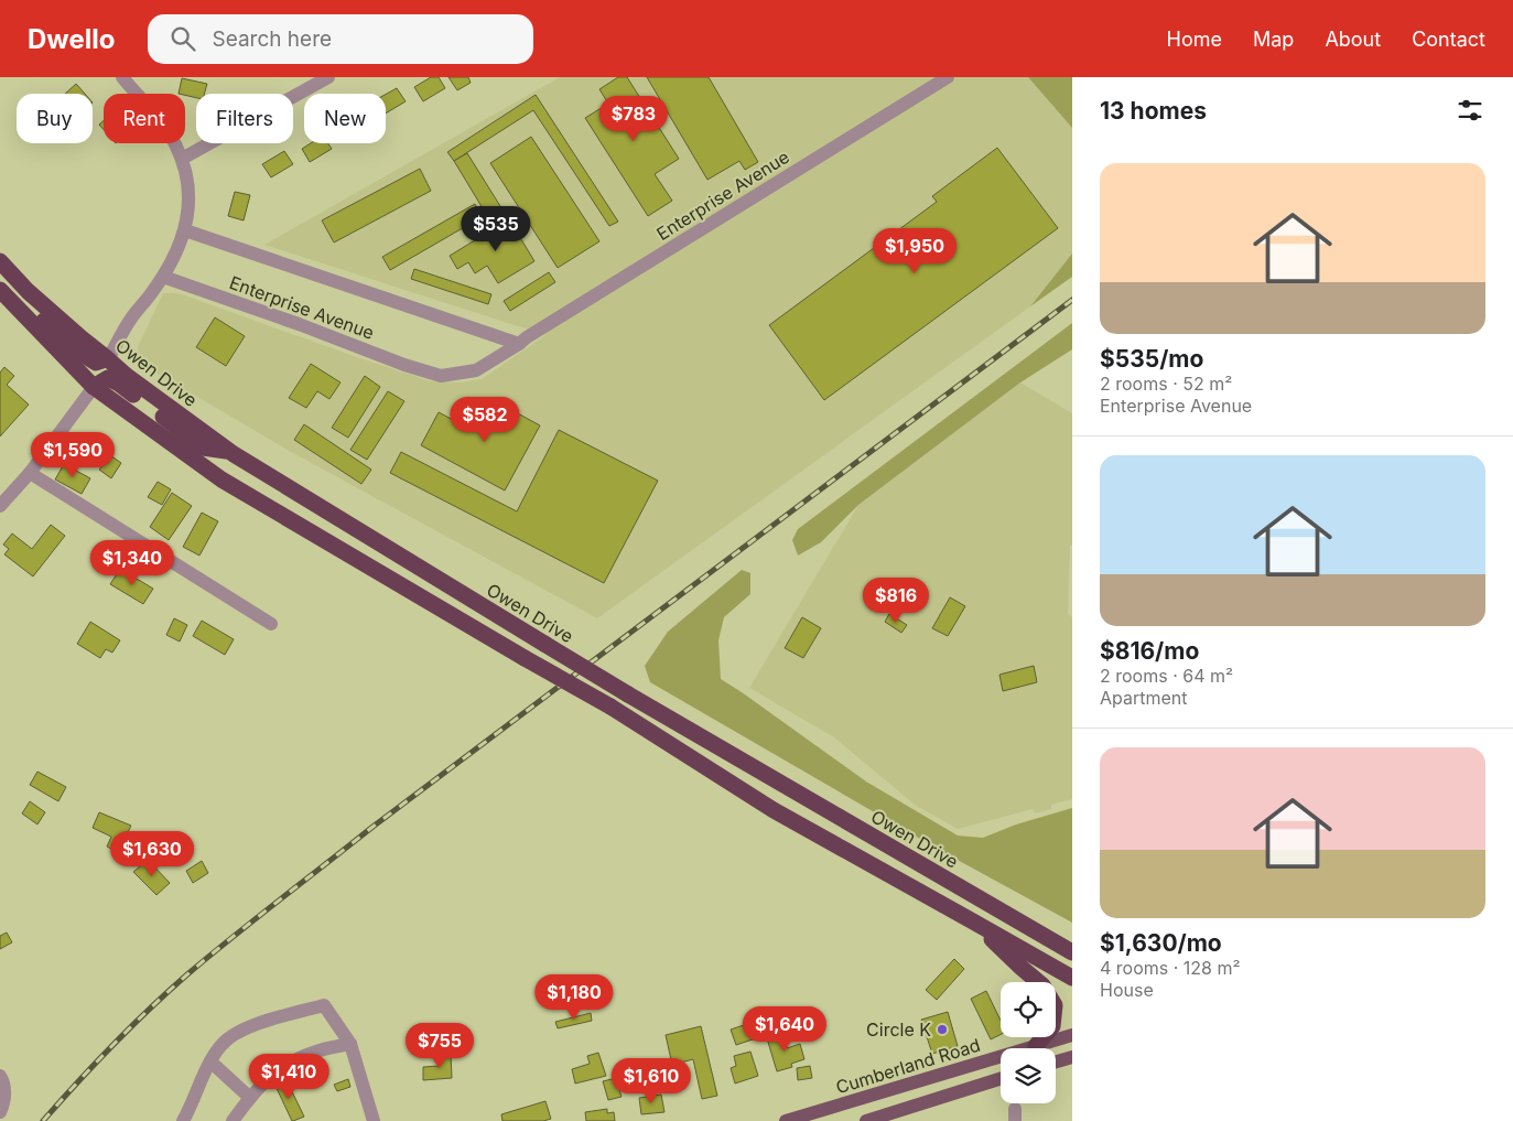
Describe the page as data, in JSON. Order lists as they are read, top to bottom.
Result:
{
  "streets": {
    "highway": ["Owen Drive"],
    "main road": ["Cumberland Road"],
    "street": ["Enterprise Avenue"]
  },
  "places": ["Circle K"],
  "page": {
    "header": "Dwello",
    "search": "Search here",
    "nav": [
      "Home",
      "Map",
      "About",
      "Contact"
    ],
    "heading": "13 homes",
    "chip": [
      "Buy",
      "Rent",
      "Filters",
      "New"
    ],
    "price": [
      "$783",
      "$535",
      "$1,950",
      "$582",
      "$1,590",
      "$1,340",
      "$816",
      "$1,630",
      "$1,180",
      "$1,640",
      "$755",
      "$1,410",
      "$1,610"
    ],
    "list": [
      {
        "name": "$535/mo",
        "note": "2 rooms · 52 m² · Enterprise Avenue"
      },
      {
        "name": "$816/mo",
        "note": "2 rooms · 64 m² · Apartment"
      },
      {
        "name": "$1,630/mo",
        "note": "4 rooms · 128 m² · House"
      }
    ]
  }
}
